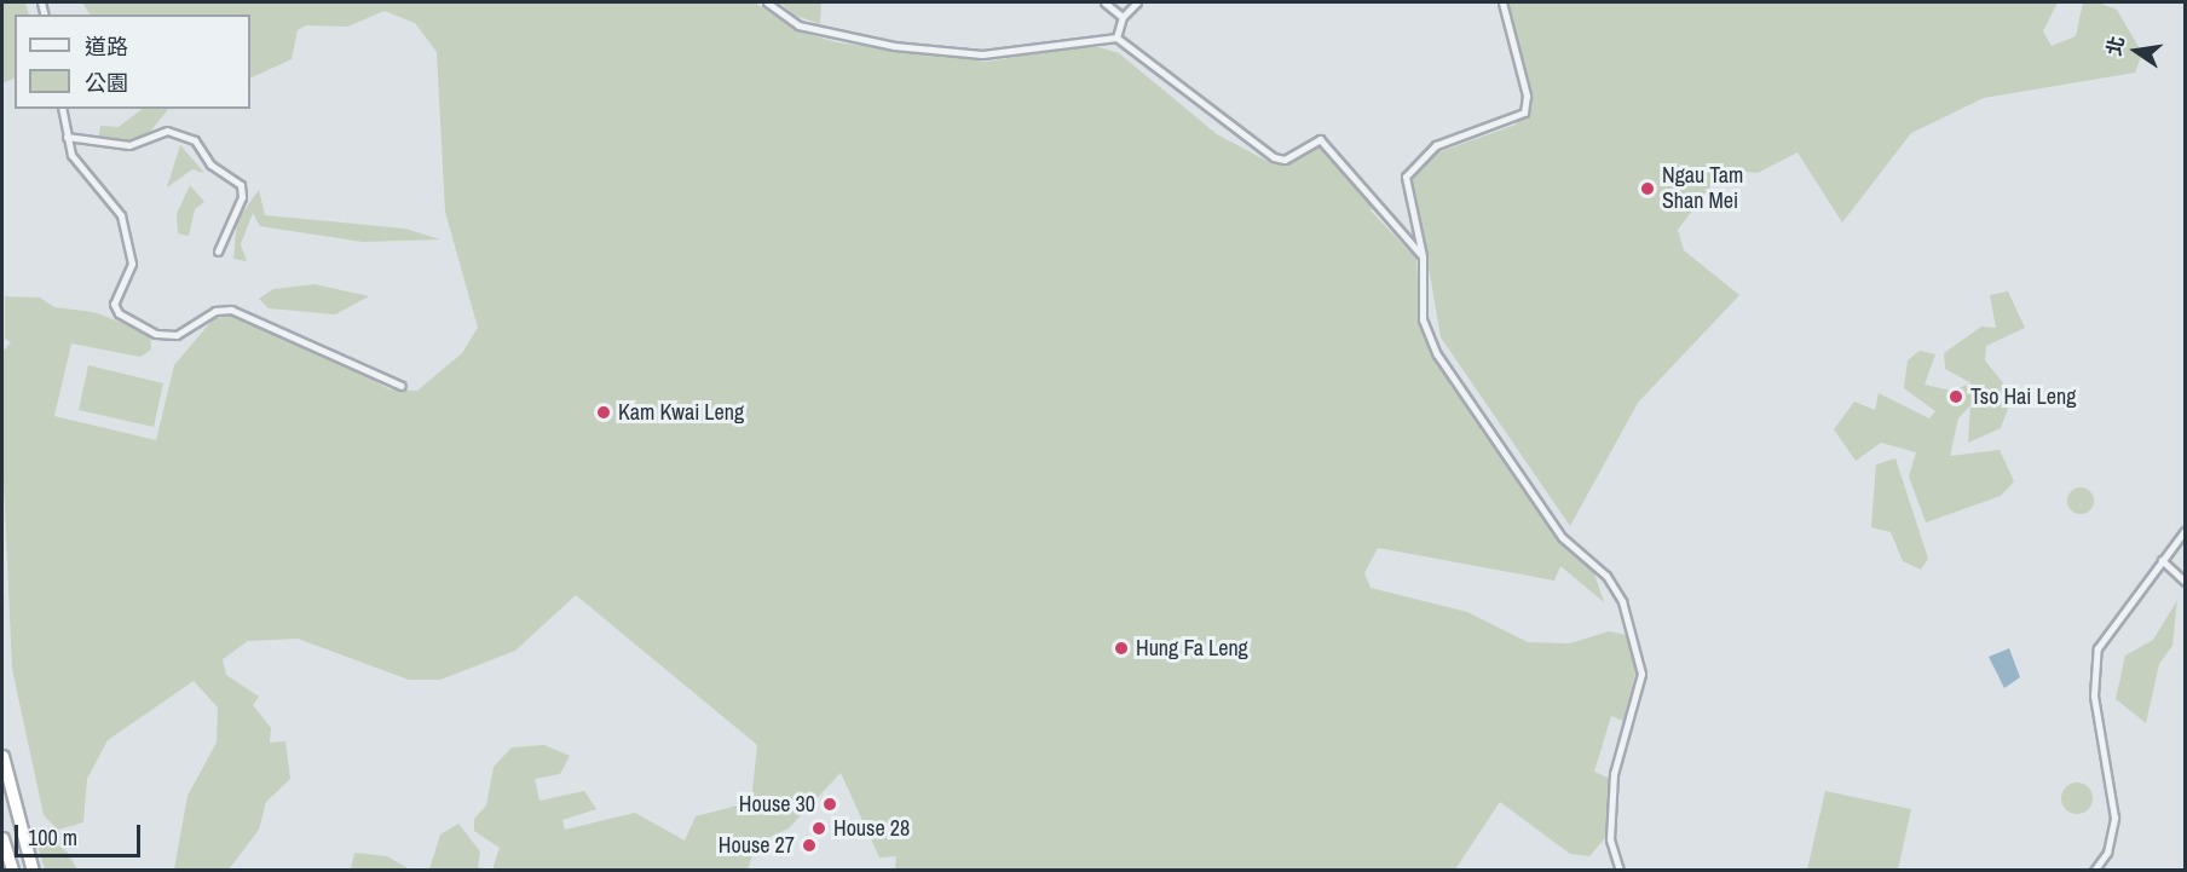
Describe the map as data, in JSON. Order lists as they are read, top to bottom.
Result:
{
  "places": [
    "Ngau Tam Shan Mei",
    "Tso Hai Leng",
    "Kam Kwai Leng",
    "Hung Fa Leng",
    "House 30",
    "House 28",
    "House 27"
  ],
  "legend": ["道路", "公園"],
  "scale_bar": "100 m",
  "north": "left"
}
